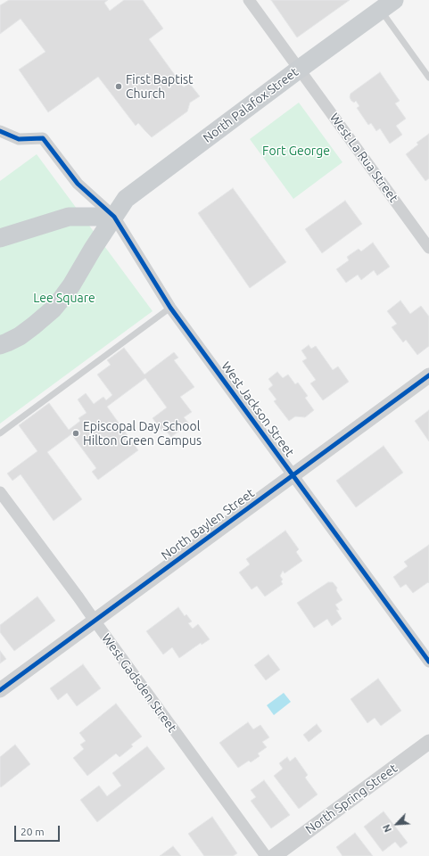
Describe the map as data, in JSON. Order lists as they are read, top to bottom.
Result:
{
  "streets": {
    "main road": ["North Palafox Street"],
    "street": [
      "West La Rua Street",
      "West Jackson Street",
      "North Baylen Street",
      "West Gadsden Street",
      "North Spring Street"
    ]
  },
  "crossings": [
    ["North Palafox Street", "West La Rua Street"],
    ["North Palafox Street", "West Jackson Street"],
    ["West Jackson Street", "North Baylen Street"],
    ["North Baylen Street", "West Gadsden Street"]
  ],
  "parks": ["Fort George", "Lee Square"],
  "places": ["First Baptist Church", "Episcopal Day School Hilton Green Campus"],
  "scale_bar": "20 m",
  "north": "bottom left"
}
